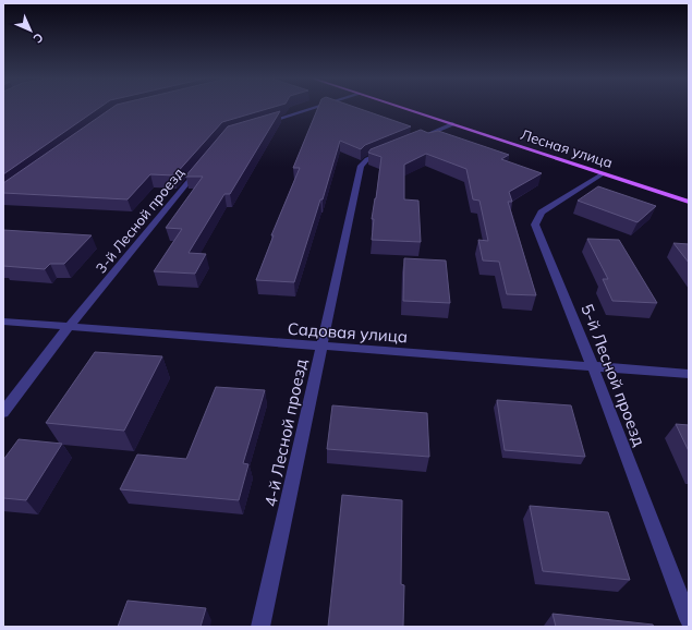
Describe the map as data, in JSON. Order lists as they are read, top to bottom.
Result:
{
  "streets": {
    "main road": ["Лесная улица"],
    "street": [
      "3-й Лесной проезд",
      "Садовая улица",
      "5-й Лесной проезд",
      "4-й Лесной проезд"
    ]
  },
  "crossings": [
    ["Лесная улица", "5-й Лесной проезд"],
    ["3-й Лесной проезд", "Садовая улица"],
    ["Садовая улица", "5-й Лесной проезд"],
    ["Садовая улица", "4-й Лесной проезд"]
  ],
  "north": "bottom right"
}
